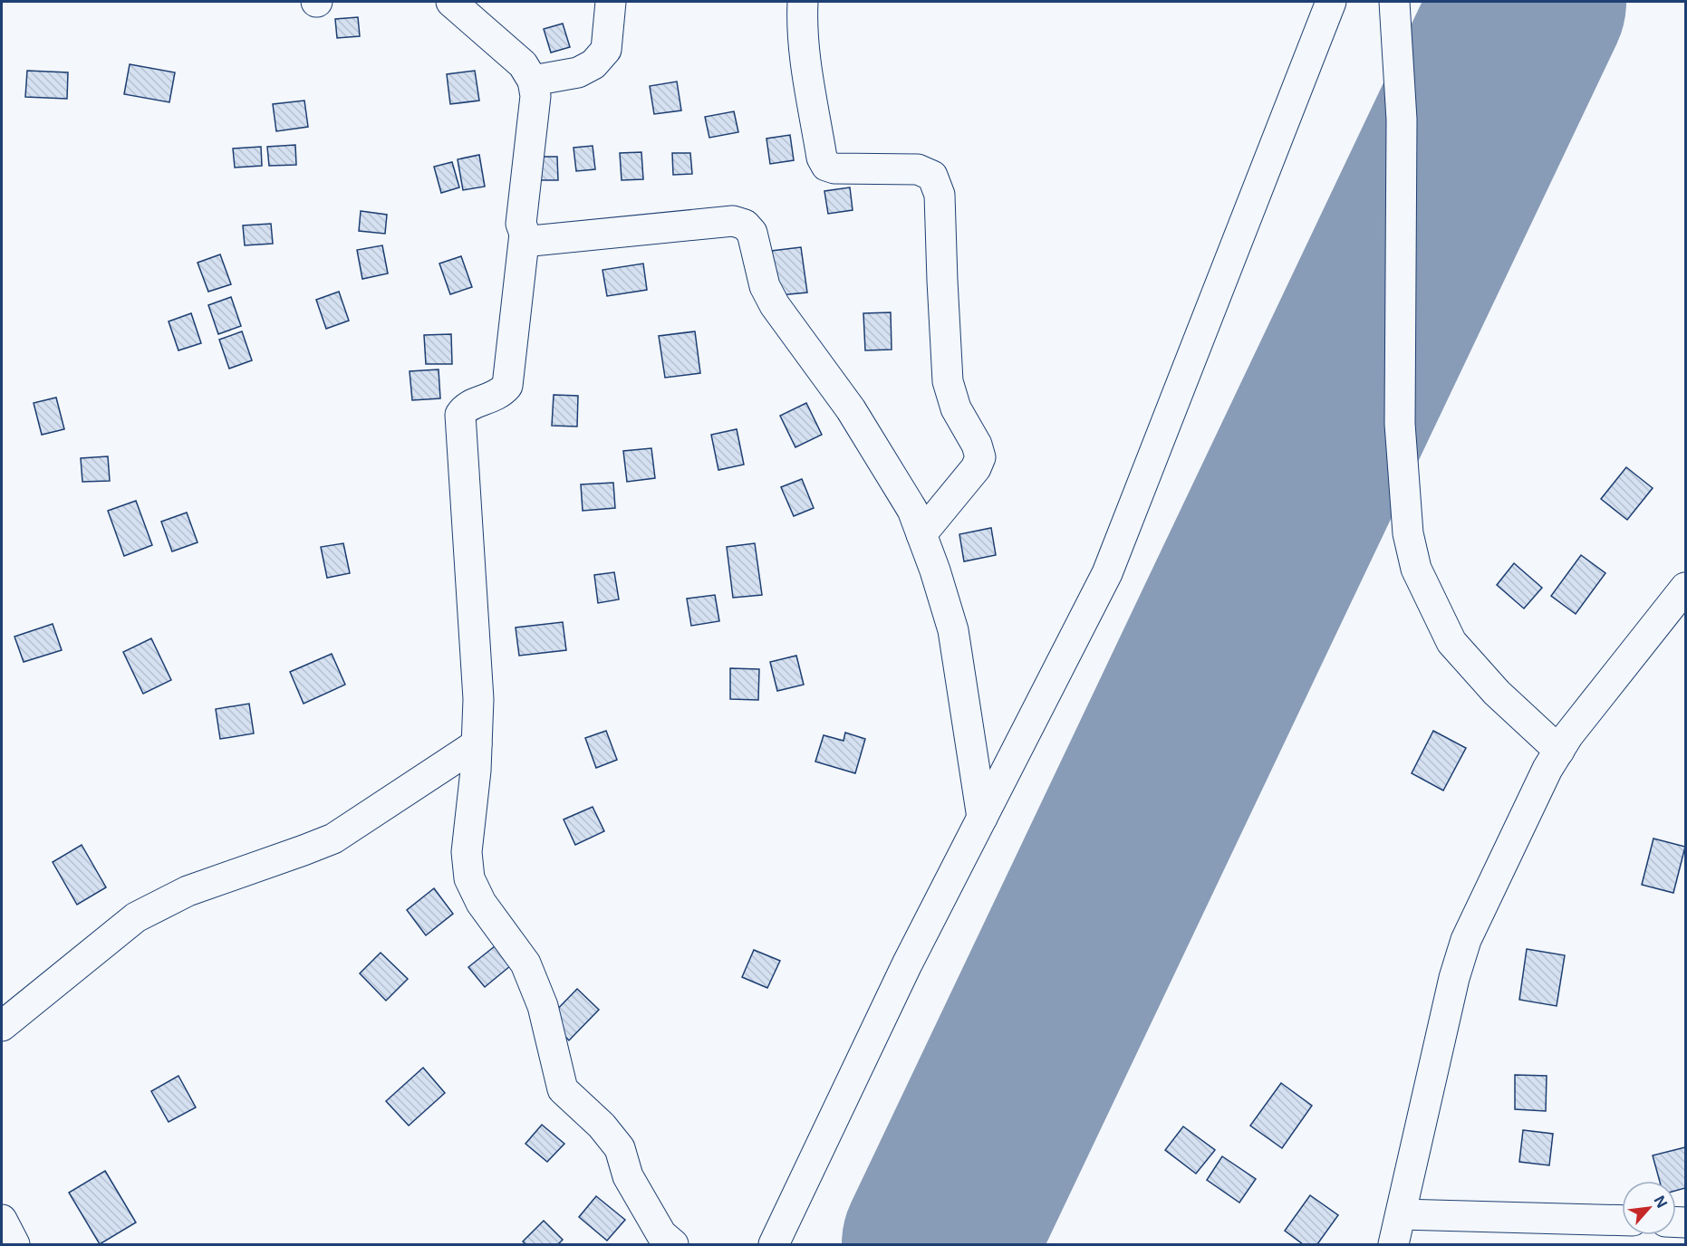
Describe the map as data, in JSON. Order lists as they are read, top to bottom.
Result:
{
  "north": "top right"
}
